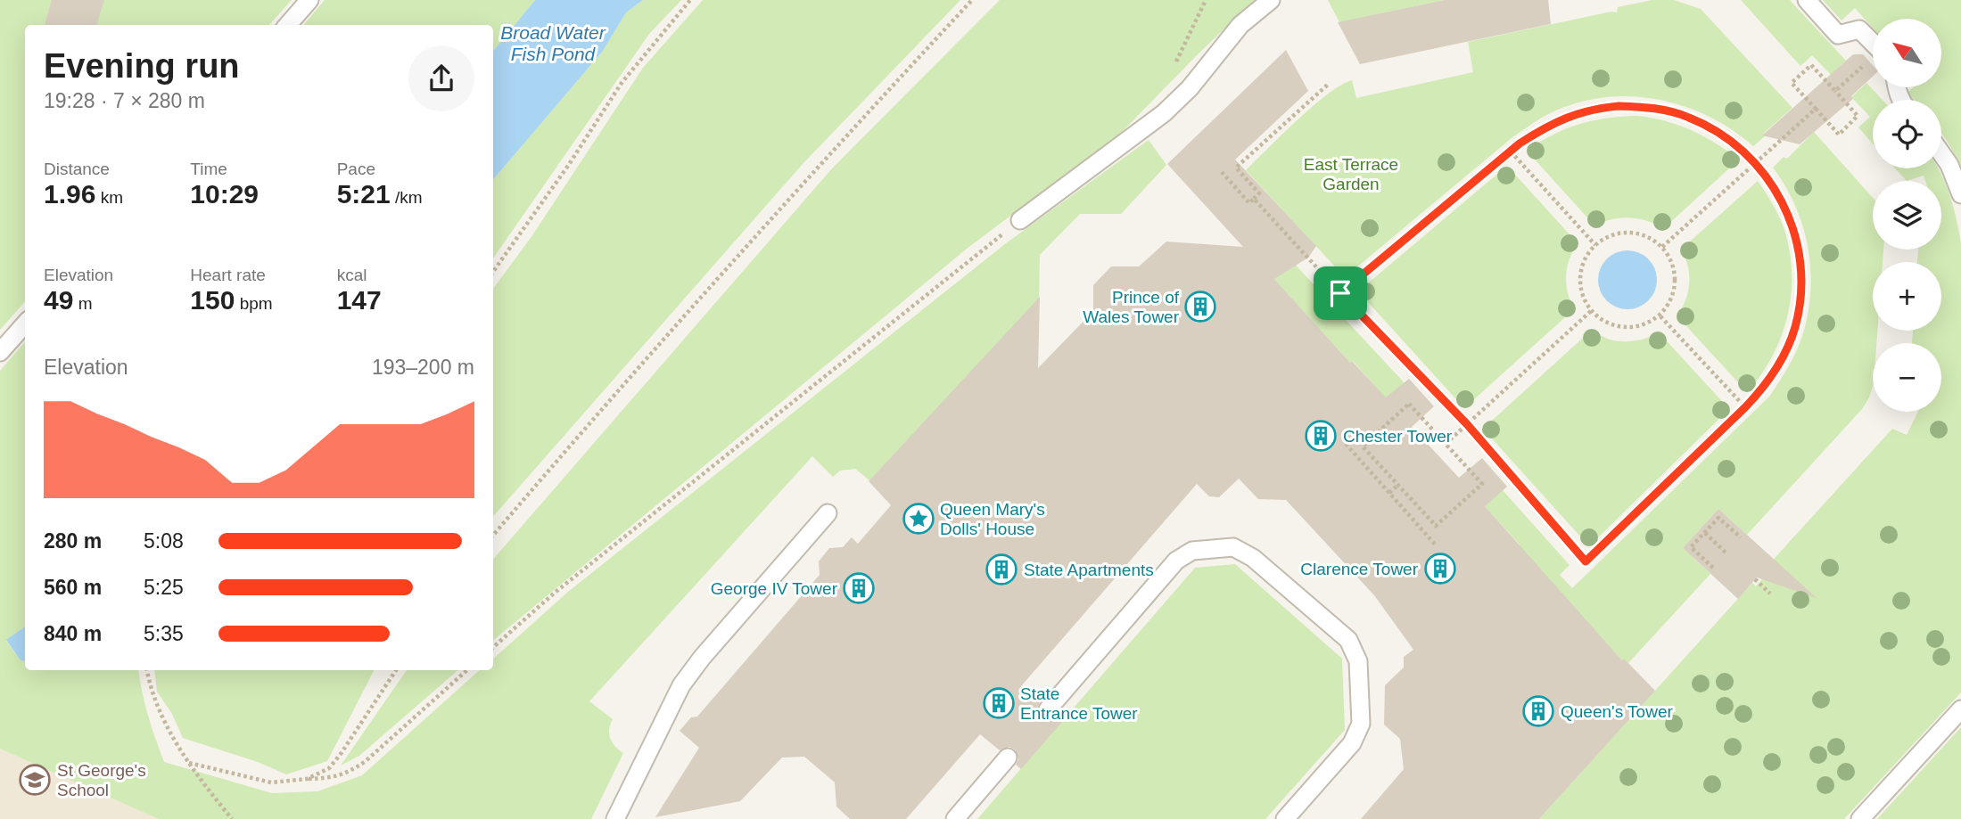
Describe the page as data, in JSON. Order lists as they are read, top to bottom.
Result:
{
  "water": ["Broad Water Fish Pond"],
  "parks": ["East Terrace Garden"],
  "places": {
    "building": [
      "Prince of Wales Tower",
      "Chester Tower",
      "Clarence Tower",
      "State Apartments",
      "George IV Tower",
      "State Entrance Tower",
      "Queen's Tower"
    ],
    "place": ["Queen Mary's Dolls' House"],
    "school or university": ["St George's School"]
  },
  "north": "top left",
  "page": {
    "map_buttons": ["+", "−"],
    "heading": ["Evening run", "19:28 · 7 × 280 m"],
    "stats": [
      ["Distance", "1.96 km"],
      ["Time", "10:29"],
      ["Pace", "5:21 /km"],
      ["Elevation", "49 m"],
      ["Heart rate", "150 bpm"],
      ["kcal", "147"]
    ],
    "chart": ["Elevation", "193–200 m"],
    "list": [
      {
        "name": "280 m",
        "note": "5:08"
      },
      {
        "name": "560 m",
        "note": "5:25"
      },
      {
        "name": "840 m",
        "note": "5:35"
      }
    ]
  }
}
